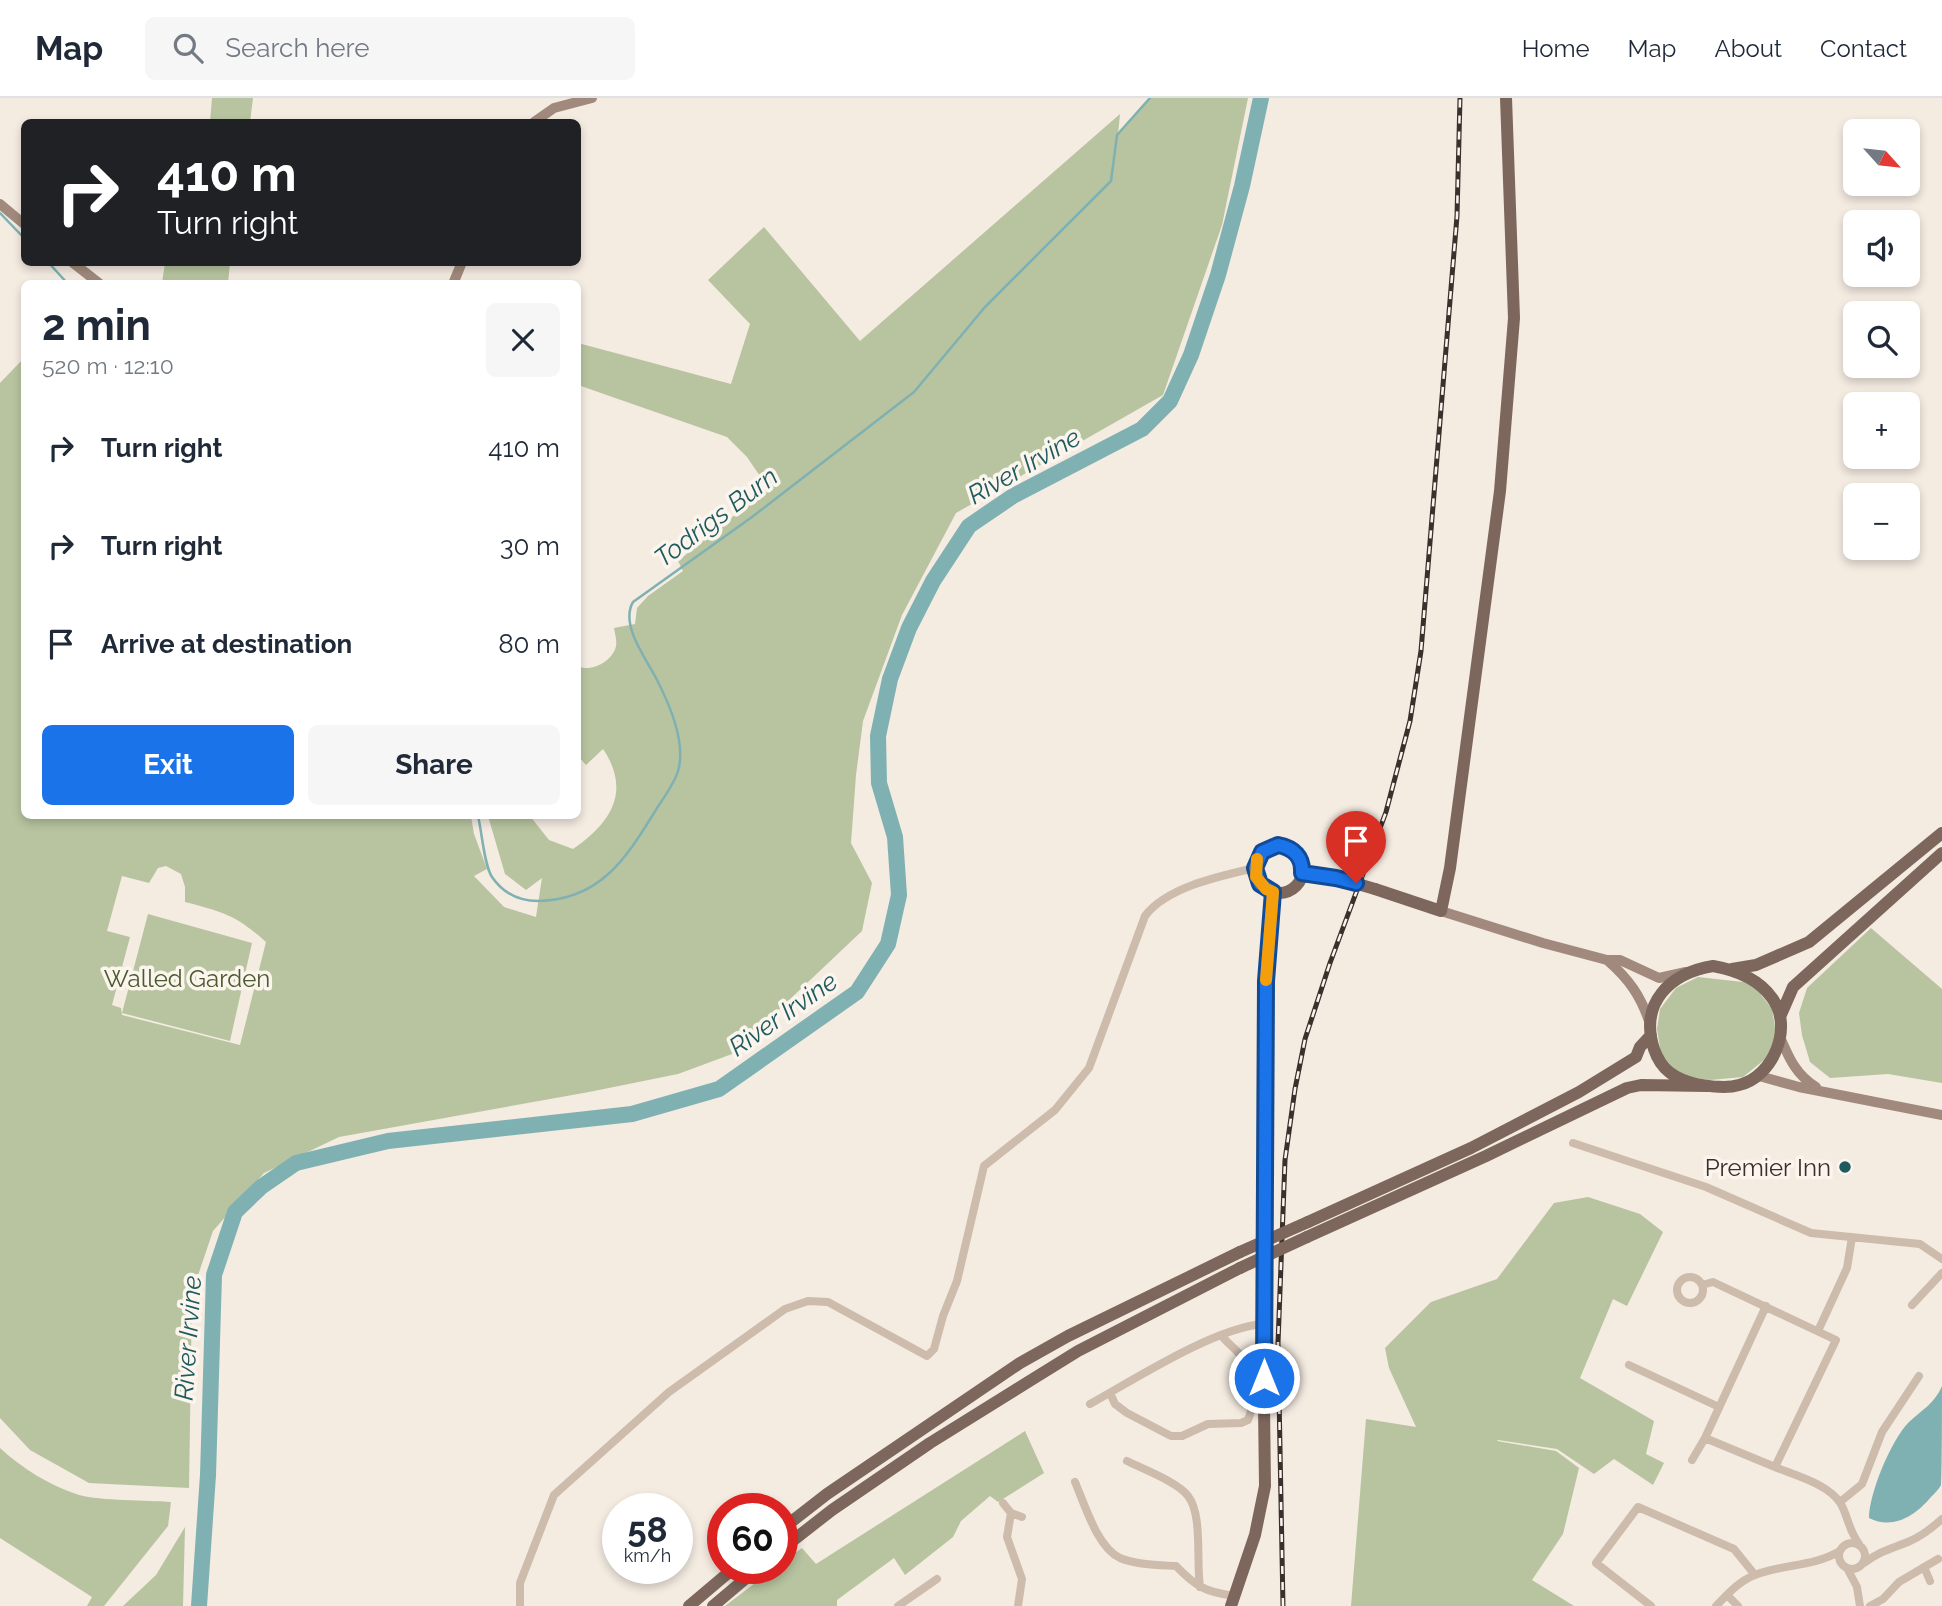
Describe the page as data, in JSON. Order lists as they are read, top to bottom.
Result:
{
  "water": ["River Irvine", "Todrigs Burn"],
  "parks": ["Walled Garden"],
  "places": ["Premier Inn"],
  "north": "bottom right",
  "page": {
    "header": "Map",
    "search": "Search here",
    "nav": [
      "Home",
      "Map",
      "About",
      "Contact"
    ],
    "map_buttons": ["+", "−"],
    "turn": ["410 m", "Turn right"],
    "heading": ["2 min", "520 m · 12:10"],
    "list": [
      {
        "name": "Turn right",
        "value": "410 m"
      },
      {
        "name": "Turn right",
        "value": "30 m"
      },
      {
        "name": "Arrive at destination",
        "value": "80 m"
      }
    ],
    "buttons": ["Exit", "Share"],
    "speed": "58 km/h",
    "limit": "60"
  }
}
